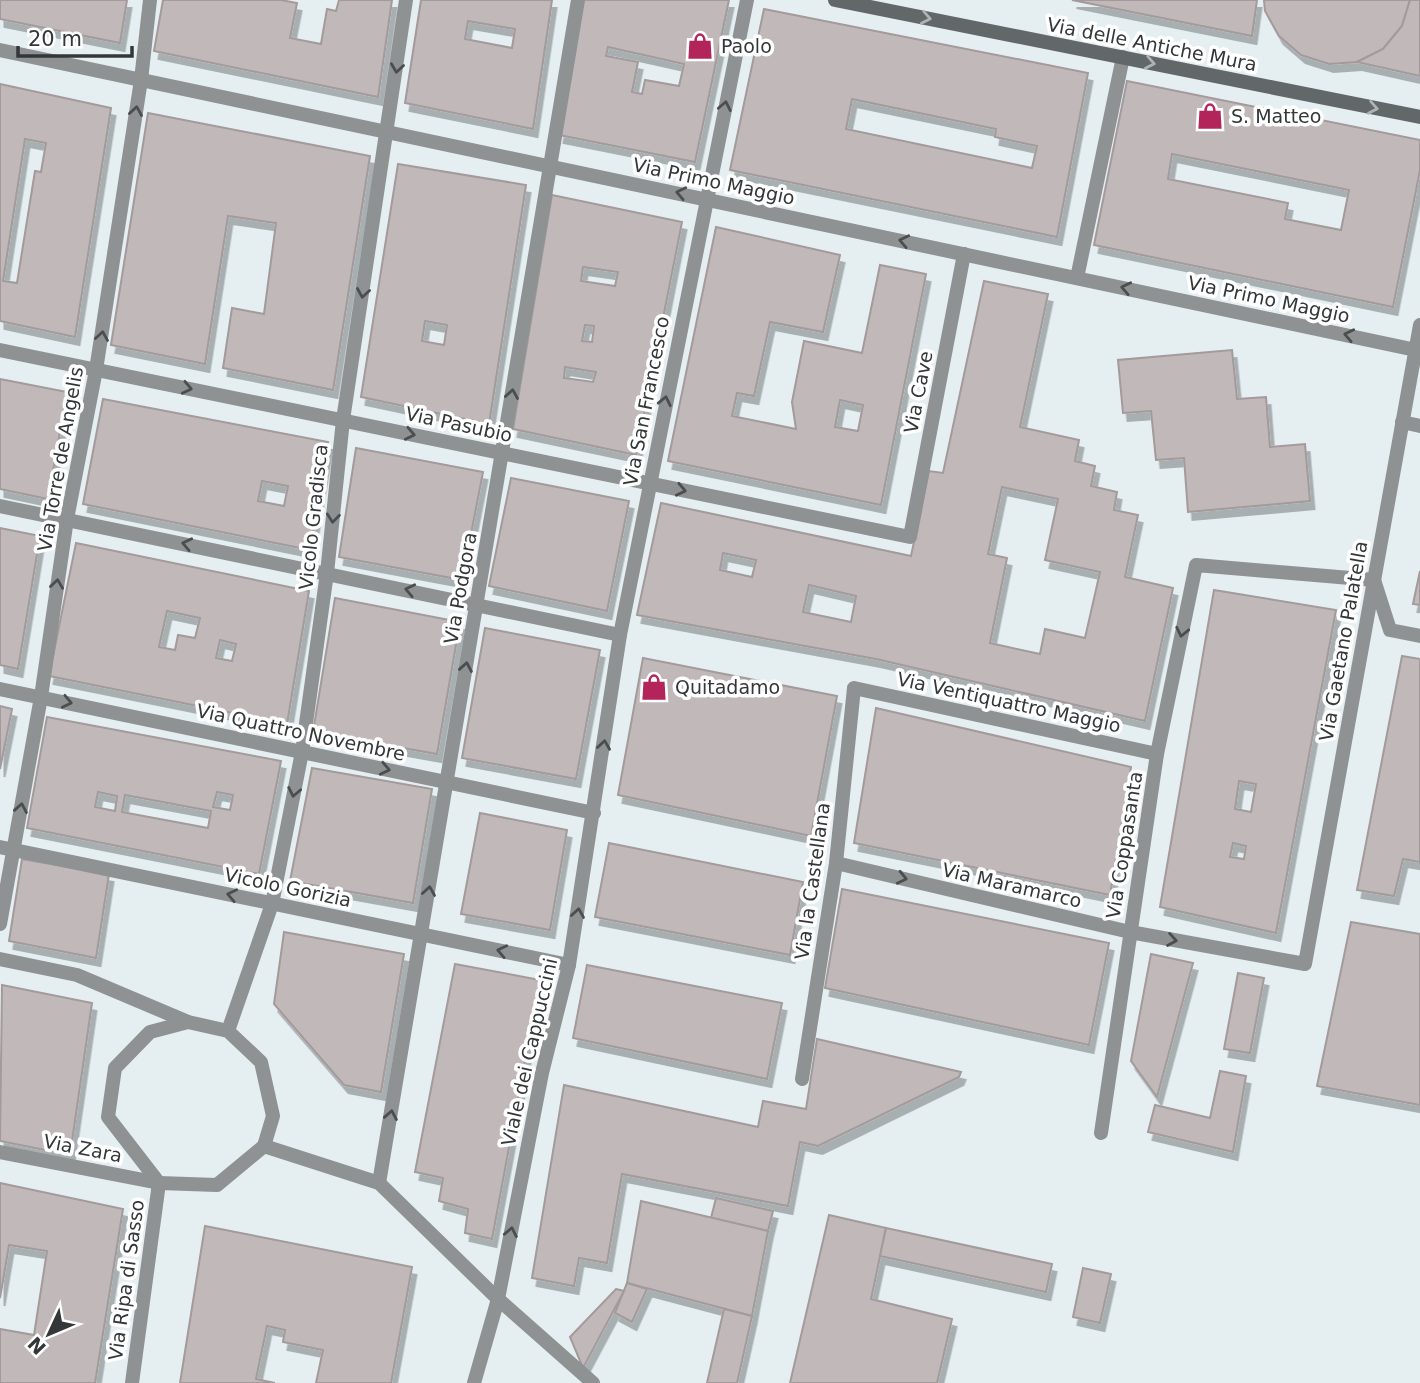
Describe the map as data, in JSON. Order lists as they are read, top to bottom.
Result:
{
  "streets": {
    "main road": ["Via delle Antiche Mura"],
    "street": [
      "Via Primo Maggio",
      "Via Cave",
      "Via San Francesco",
      "Via Pasubio",
      "Via Torre de Angelis",
      "Vicolo Gradisca",
      "Via Podgora",
      "Via Gaetano Palatella",
      "Via Ventiquattro Maggio",
      "Via Quattro Novembre",
      "Via Coppasanta",
      "Via la Castellana",
      "Via Maramarco",
      "Vicolo Gorizia",
      "Viale dei Cappuccini",
      "Via Zara",
      "Via Ripa di Sasso"
    ]
  },
  "crossings": [
    ["Via Primo Maggio", "Via Cave"],
    ["Via Primo Maggio", "Via San Francesco"],
    ["Via Primo Maggio", "Via Torre de Angelis"],
    ["Via Primo Maggio", "Vicolo Gradisca"],
    ["Via Primo Maggio", "Via Podgora"],
    ["Via Primo Maggio", "Via Gaetano Palatella"],
    ["Via Cave", "Via Pasubio"],
    ["Via San Francesco", "Via Pasubio"],
    ["Via San Francesco", "Via Quattro Novembre"],
    ["Via San Francesco", "Viale dei Cappuccini"],
    ["Via Pasubio", "Via Torre de Angelis"],
    ["Via Pasubio", "Vicolo Gradisca"],
    ["Via Pasubio", "Via Podgora"],
    ["Via Torre de Angelis", "Via Quattro Novembre"],
    ["Via Torre de Angelis", "Vicolo Gorizia"],
    ["Vicolo Gradisca", "Via Quattro Novembre"],
    ["Vicolo Gradisca", "Vicolo Gorizia"],
    ["Vicolo Gradisca", "Via Zara"],
    ["Vicolo Gradisca", "Via Ripa di Sasso"],
    ["Via Podgora", "Via Quattro Novembre"],
    ["Via Podgora", "Vicolo Gorizia"],
    ["Via Gaetano Palatella", "Via Coppasanta"],
    ["Via Gaetano Palatella", "Via Maramarco"],
    ["Via Ventiquattro Maggio", "Via Coppasanta"],
    ["Via Ventiquattro Maggio", "Via la Castellana"],
    ["Via Quattro Novembre", "Viale dei Cappuccini"],
    ["Via Coppasanta", "Via Maramarco"],
    ["Via la Castellana", "Via Maramarco"],
    ["Vicolo Gorizia", "Viale dei Cappuccini"],
    ["Via Zara", "Via Ripa di Sasso"]
  ],
  "one_way": [
    "Via delle Antiche Mura",
    "Via Primo Maggio",
    "Via San Francesco",
    "Via Pasubio",
    "Via Torre de Angelis",
    "Vicolo Gradisca",
    "Via Podgora",
    "Via Quattro Novembre",
    "Via Maramarco",
    "Viale dei Cappuccini"
  ],
  "places": {
    "shop": ["Paolo", "S. Matteo", "Quitadamo"]
  },
  "scale_bar": "20 m",
  "north": "bottom left"
}
